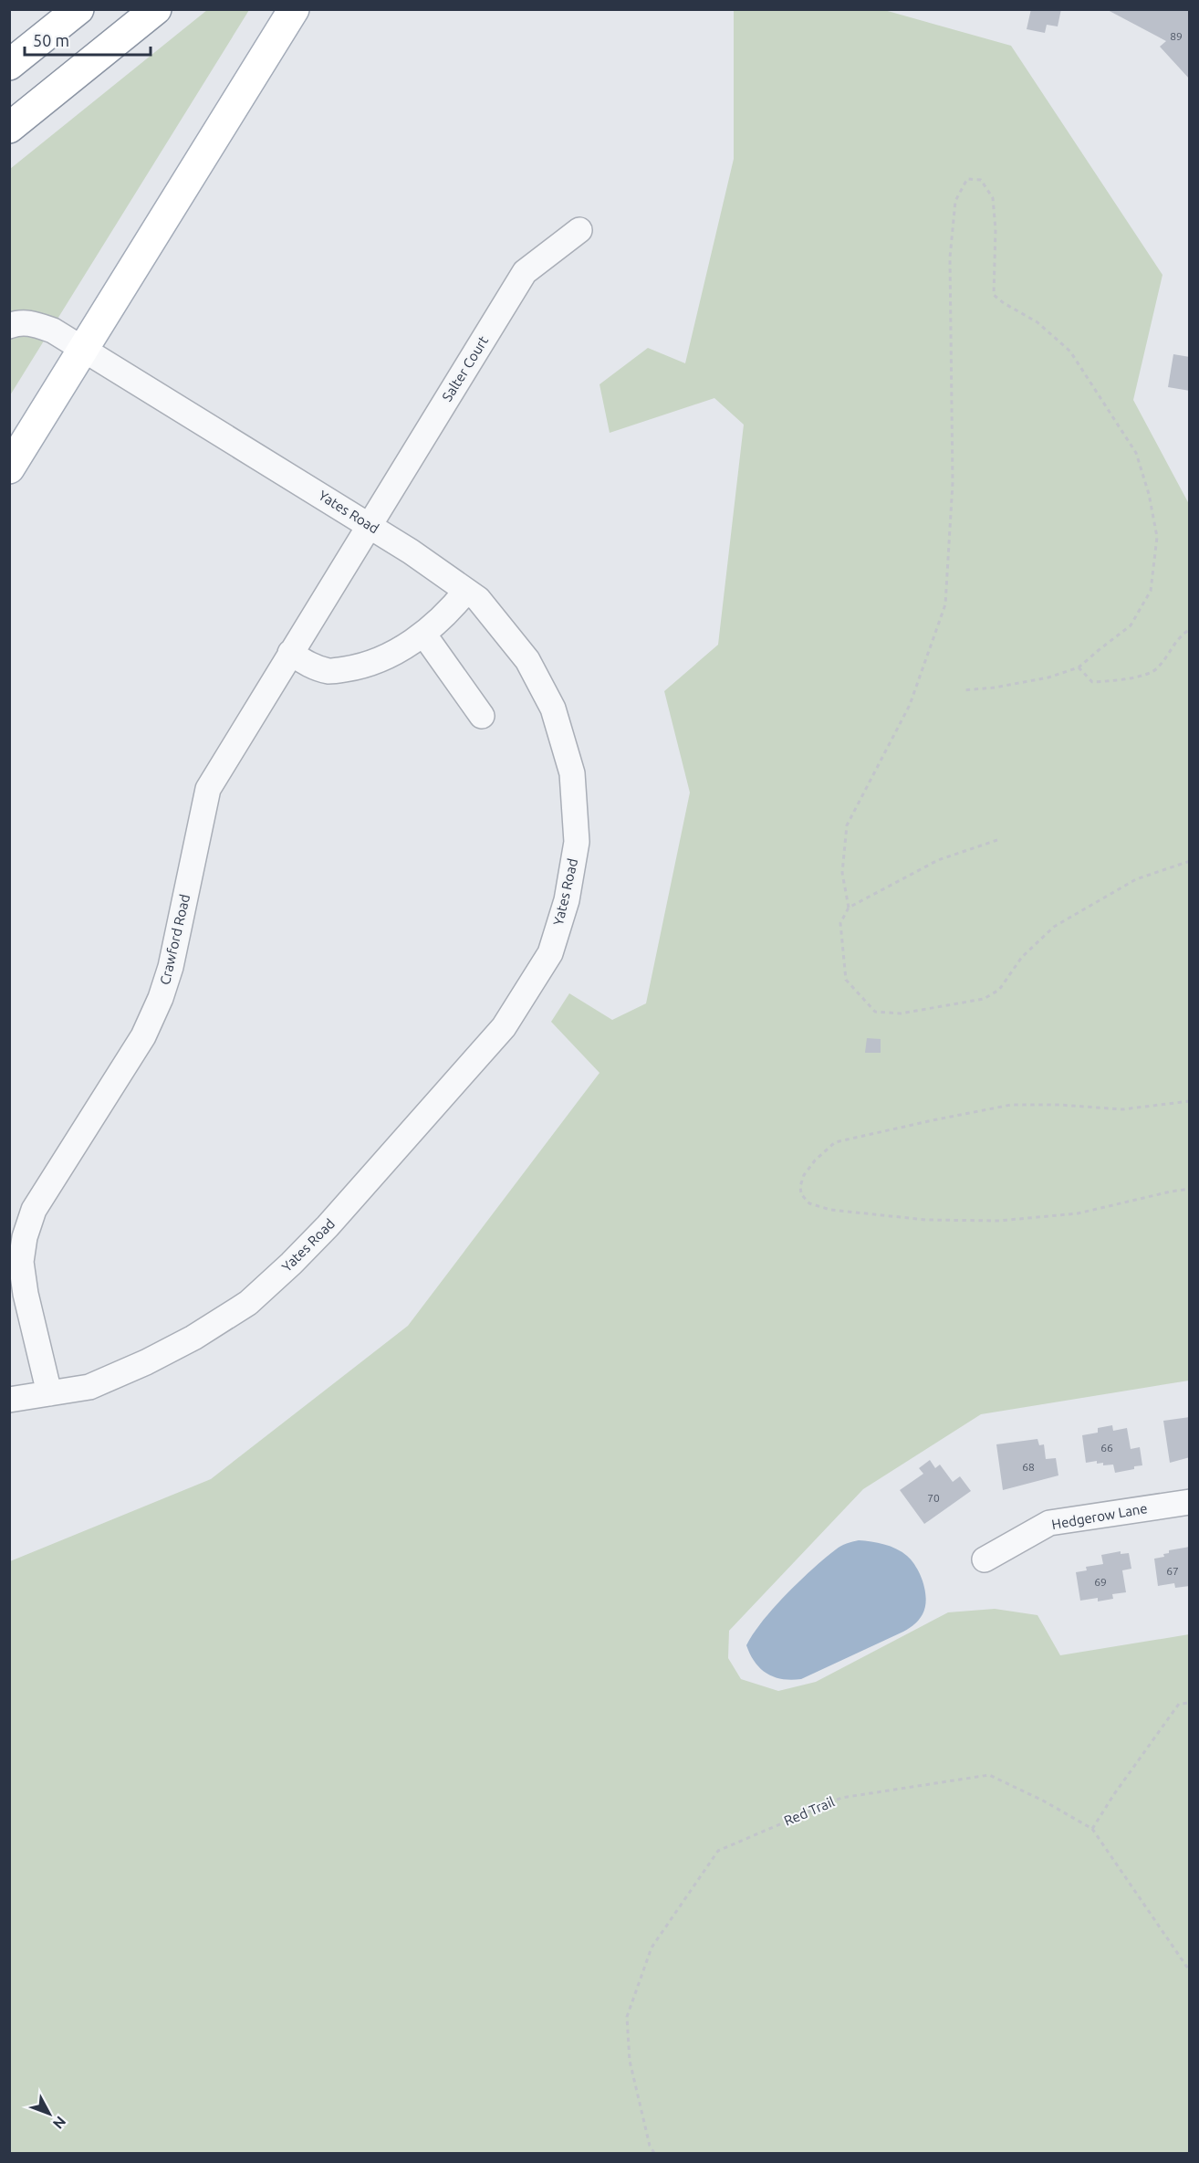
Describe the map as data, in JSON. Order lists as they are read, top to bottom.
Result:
{
  "streets": {
    "street": [
      "Salter Court",
      "Yates Road",
      "Crawford Road",
      "Hedgerow Lane"
    ],
    "path": ["Red Trail"]
  },
  "crossings": [
    ["Salter Court", "Yates Road"],
    ["Salter Court", "Crawford Road"],
    ["Yates Road", "Crawford Road"]
  ],
  "house_numbers": [
    "89",
    "66",
    "68",
    "70",
    "67",
    "69"
  ],
  "scale_bar": "50 m",
  "north": "bottom right"
}
